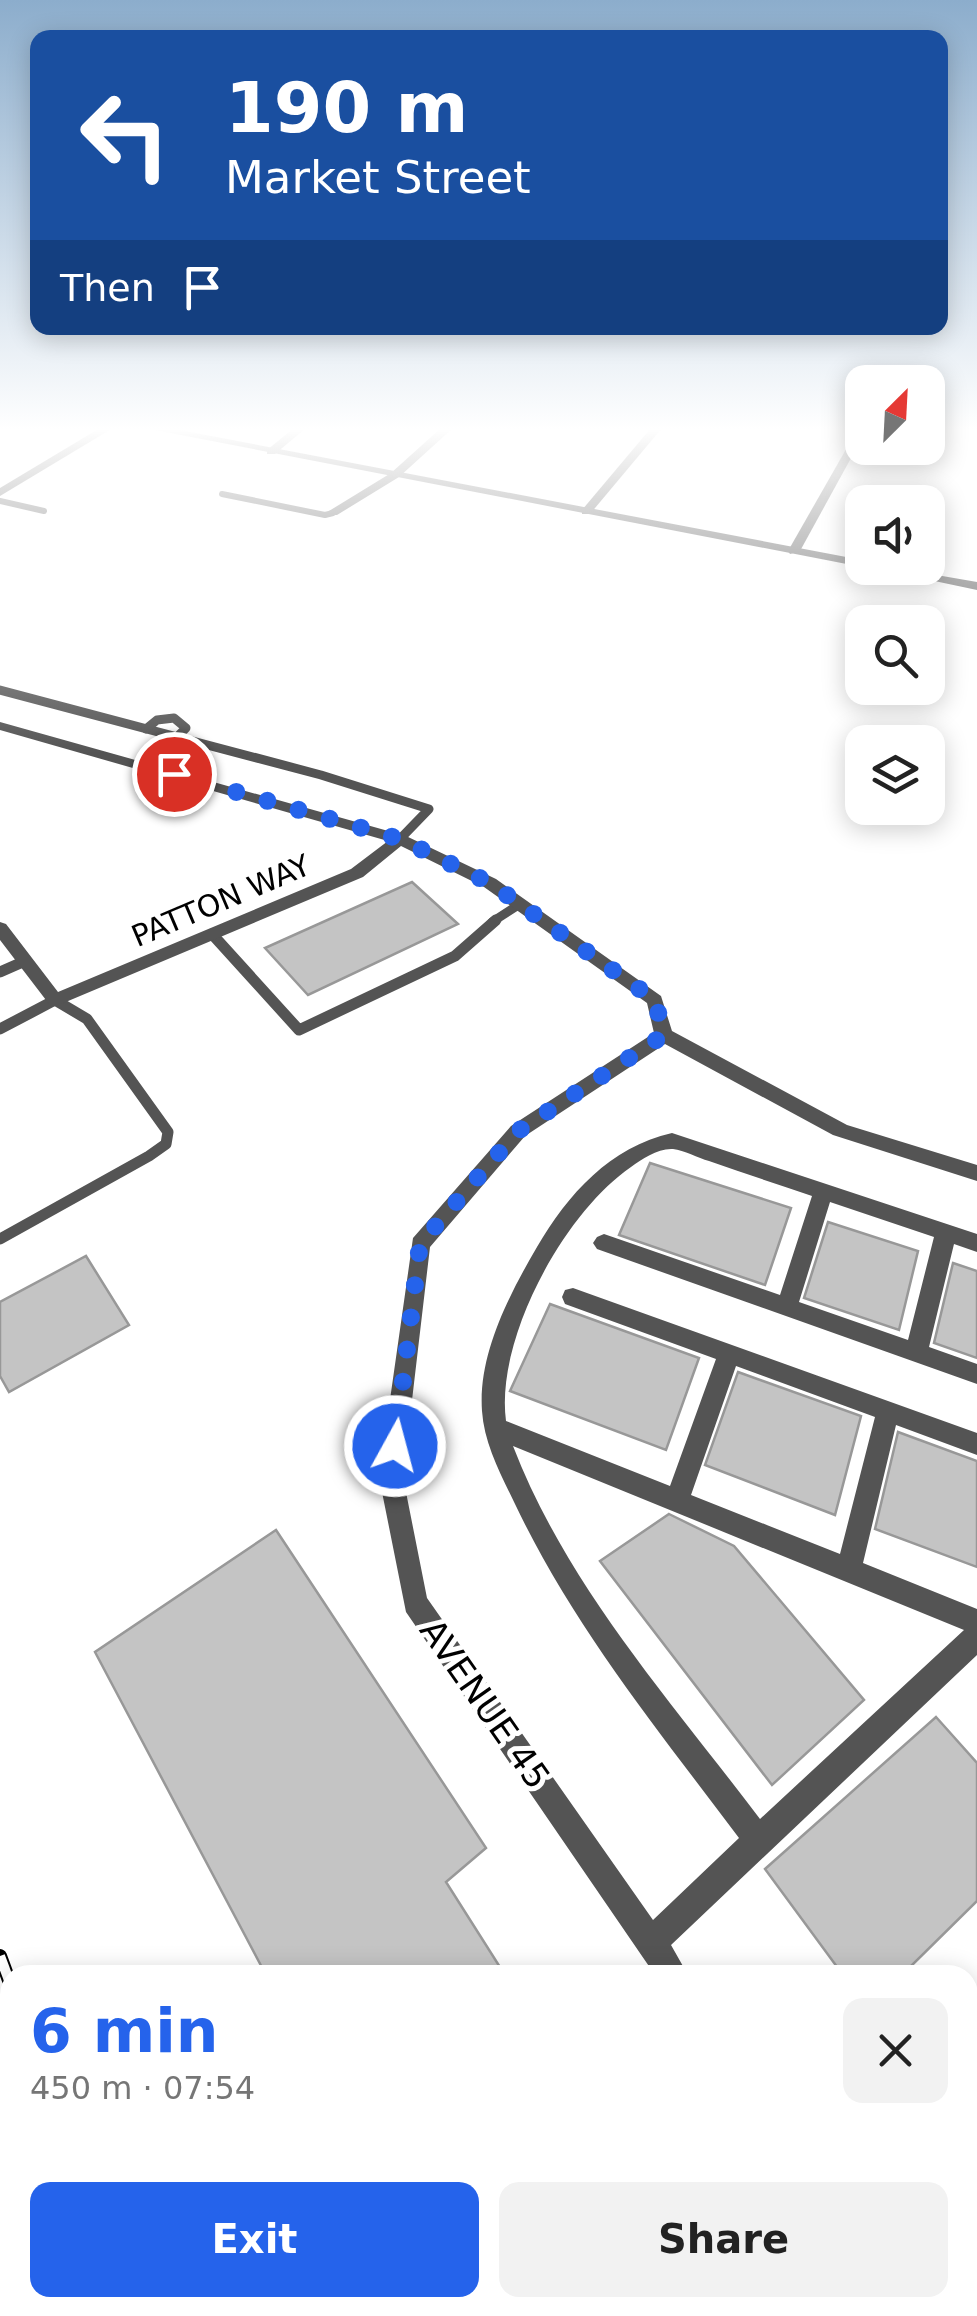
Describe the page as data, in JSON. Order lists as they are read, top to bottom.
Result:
{
  "streets": {
    "street": ["PATTON WAY", "AVENUE 45"]
  },
  "north": "top right",
  "page": {
    "turn": ["190 m", "Market Street"],
    "then": "Then",
    "heading": ["6 min", "450 m · 07:54"],
    "buttons": ["Exit", "Share"]
  }
}
